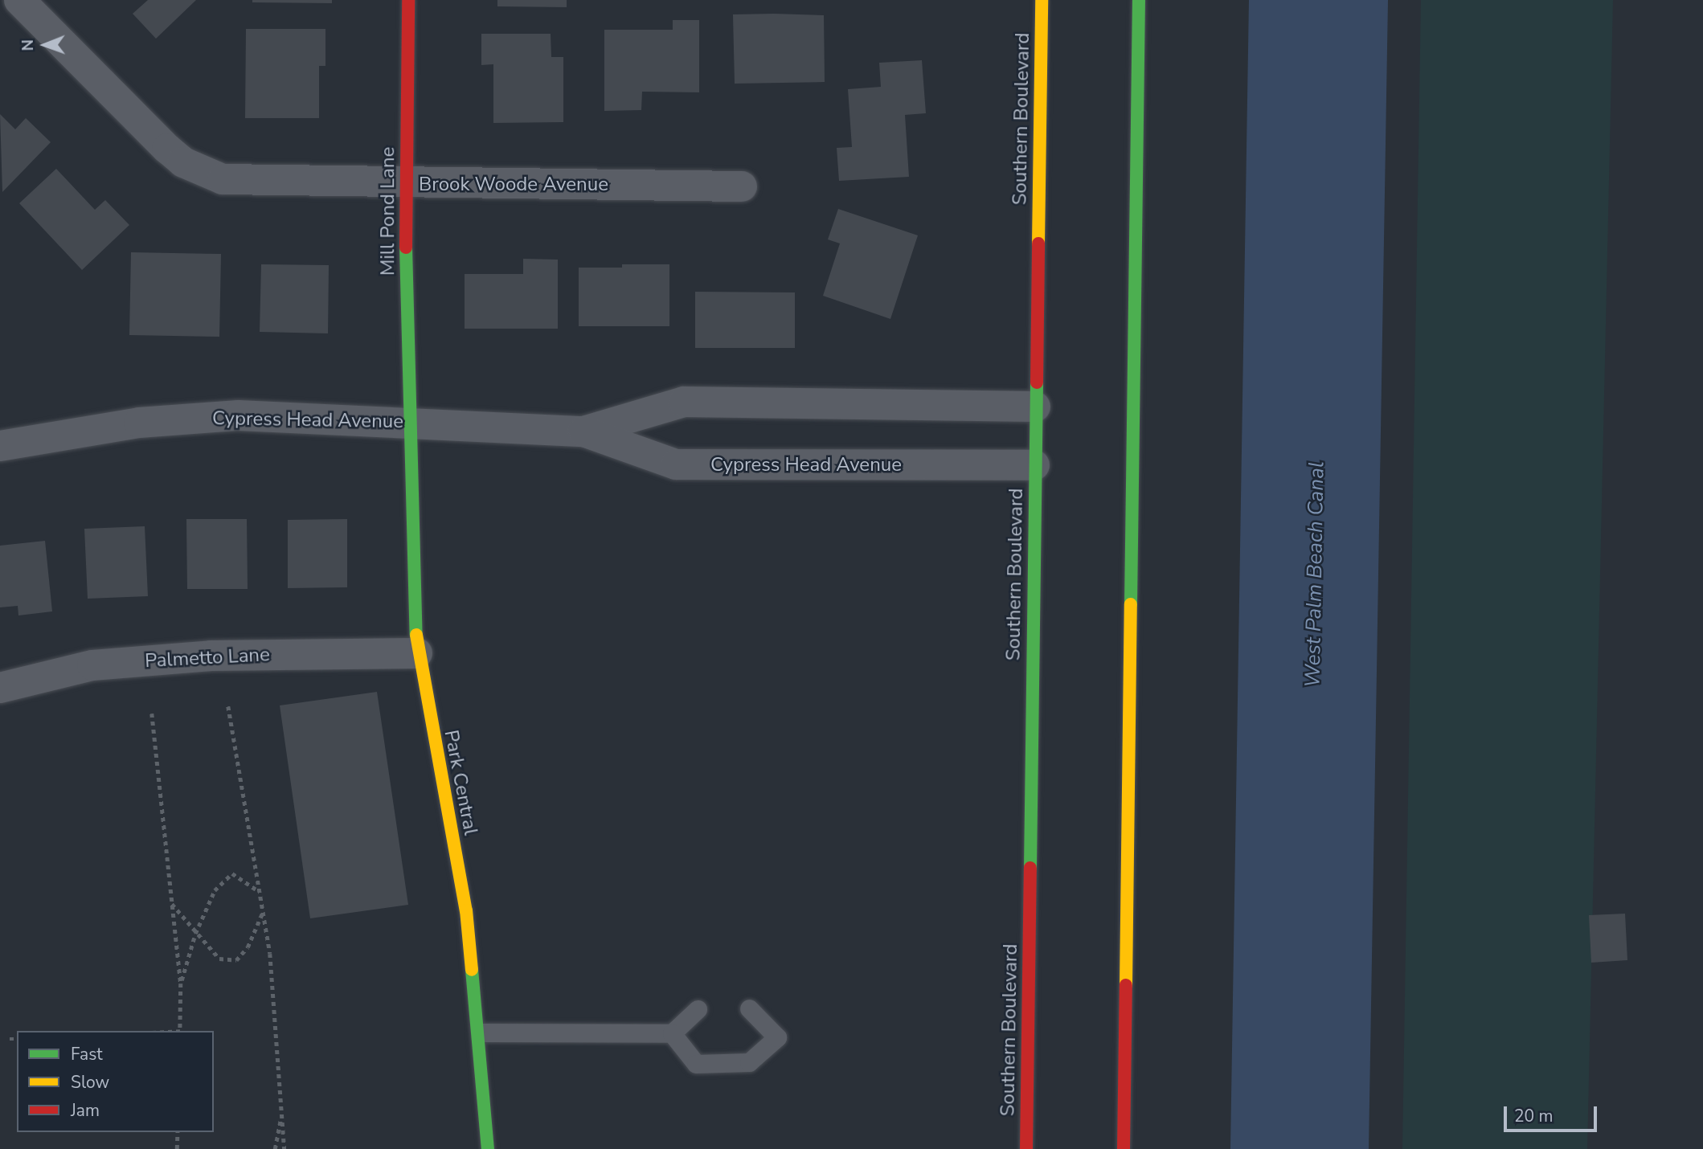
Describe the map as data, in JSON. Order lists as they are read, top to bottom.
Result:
{
  "streets": {
    "main road": ["Southern Boulevard", "Mill Pond Lane", "Park Central"],
    "street": ["Brook Woode Avenue", "Cypress Head Avenue", "Palmetto Lane"]
  },
  "crossings": [
    ["Southern Boulevard", "Cypress Head Avenue"],
    ["Brook Woode Avenue", "Mill Pond Lane"],
    ["Mill Pond Lane", "Cypress Head Avenue"],
    ["Mill Pond Lane", "Park Central"],
    ["Cypress Head Avenue", "Park Central"],
    ["Palmetto Lane", "Park Central"]
  ],
  "water": ["West Palm Beach Canal"],
  "legend": ["Fast", "Slow", "Jam"],
  "scale_bar": "20 m",
  "north": "left"
}
